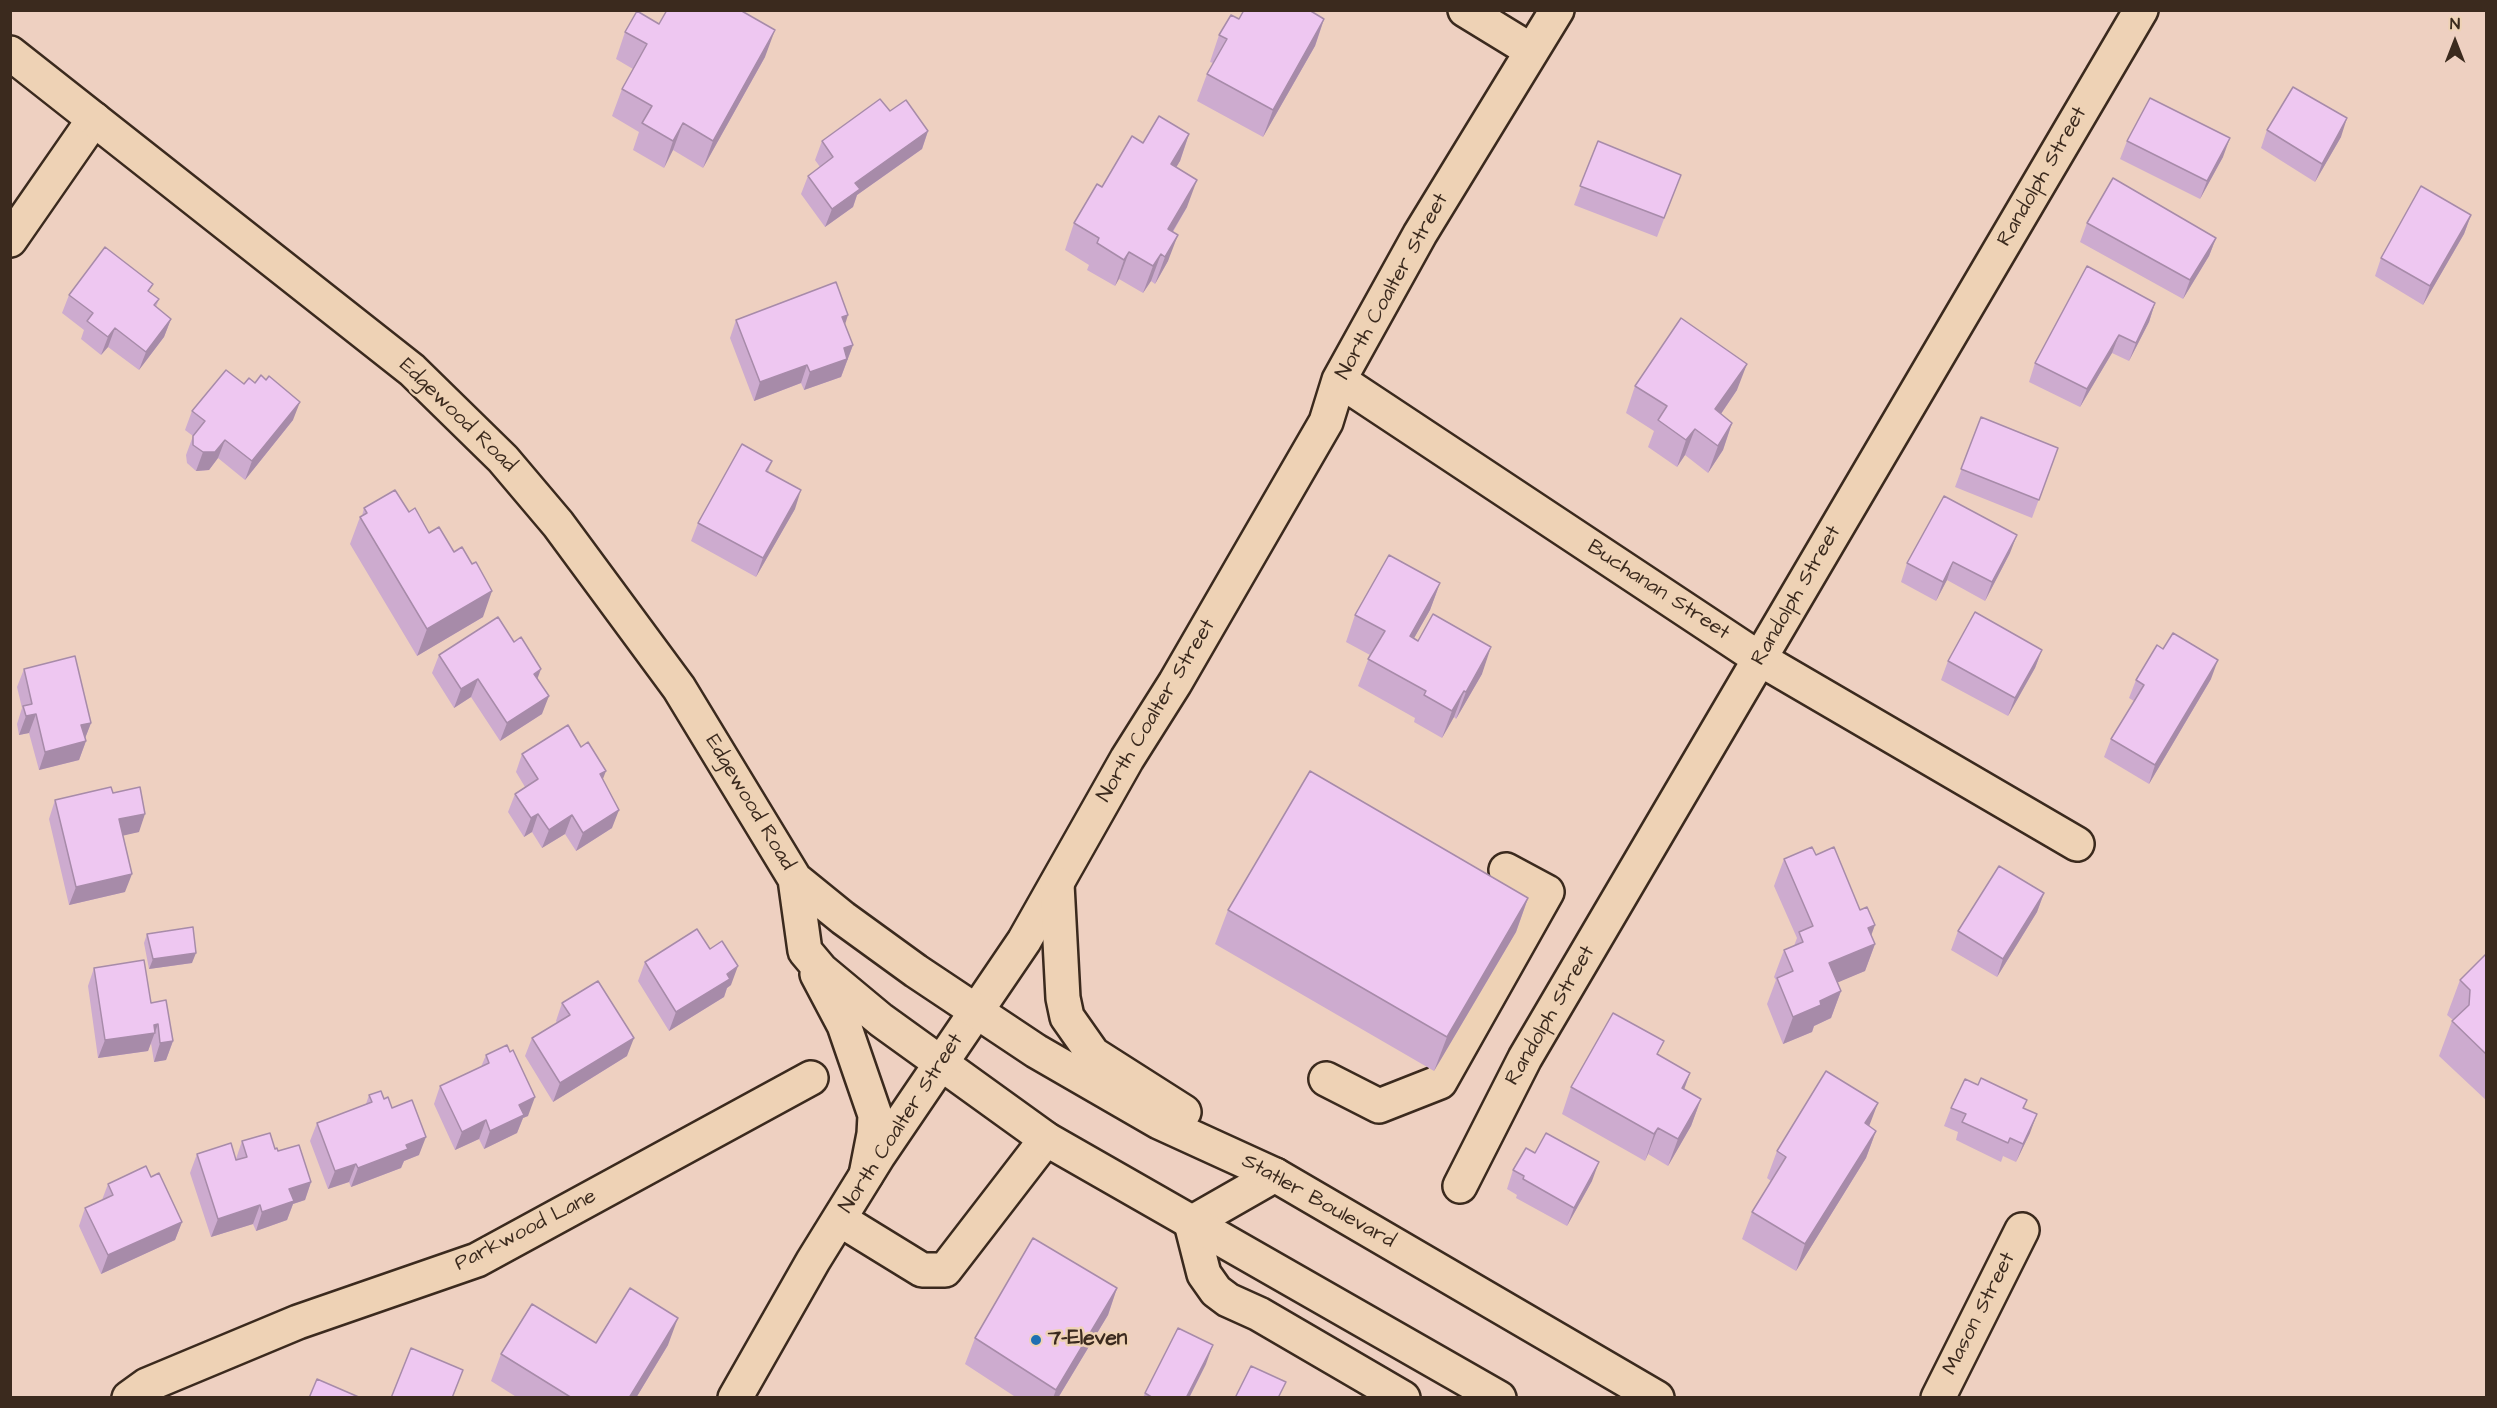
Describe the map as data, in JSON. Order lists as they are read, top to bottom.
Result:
{
  "streets": {
    "street": [
      "Randolph Street",
      "North Coalter Street",
      "Edgewood Road",
      "Buchanan Street",
      "Statler Boulevard",
      "Parkwood Lane",
      "Mason Street"
    ]
  },
  "crossings": [
    ["Randolph Street", "Buchanan Street"],
    ["North Coalter Street", "Edgewood Road"],
    ["North Coalter Street", "Buchanan Street"],
    ["North Coalter Street", "Statler Boulevard"],
    ["Edgewood Road", "Statler Boulevard"]
  ],
  "places": ["7-Eleven"],
  "north": "top"
}
